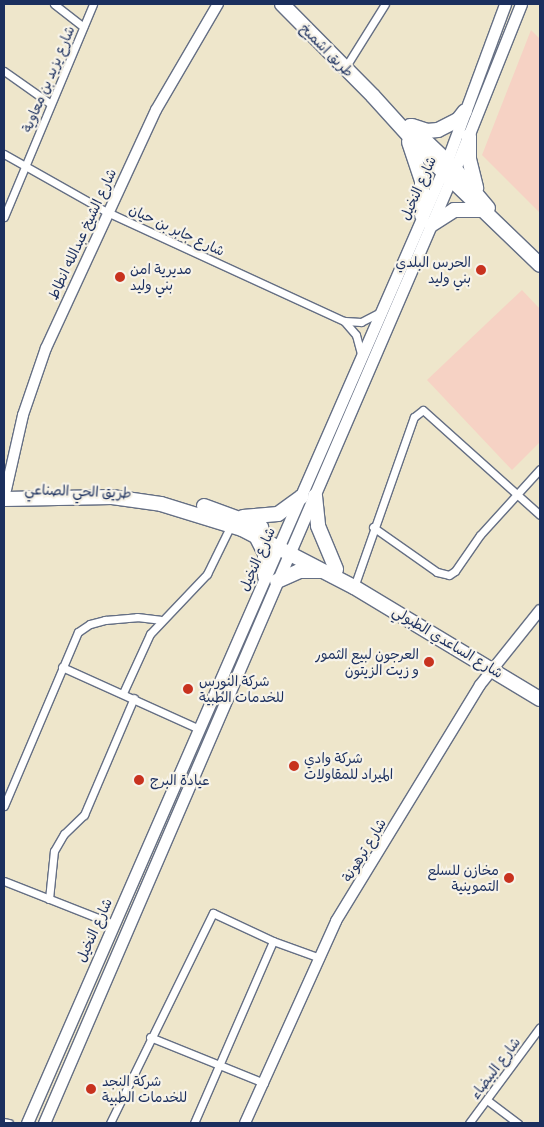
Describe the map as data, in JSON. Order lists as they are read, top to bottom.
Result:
{
  "streets": {
    "highway": ["طريق اشميخ", "طريق الحي الصناعي", "شارع الساعدي الطبولي"],
    "main road": ["شارع النخيل", "شارع الشيخ عبدالله انطاط", "شارع ترهونة"],
    "street": ["شارع يزيد بن معاوية", "شارع جابر بن حيان", "شارع البيضاء"]
  },
  "crossings": [
    ["طريق اشميخ", "شارع النخيل"],
    ["شارع يزيد بن معاوية", "شارع جابر بن حيان"],
    ["شارع النخيل", "طريق الحي الصناعي"],
    ["شارع النخيل", "شارع الساعدي الطبولي"],
    ["شارع جابر بن حيان", "شارع الشيخ عبدالله انطاط"],
    ["شارع الشيخ عبدالله انطاط", "طريق الحي الصناعي"],
    ["طريق الحي الصناعي", "شارع الساعدي الطبولي"],
    ["شارع الساعدي الطبولي", "شارع ترهونة"]
  ],
  "places": [
    "الحرس البلدي بني وليد",
    "مديرية امن بني وليد",
    "العرجون لبيع الثمور و زيت الزيتون",
    "شركة النورس للخدمات الطبية",
    "شركة وادي الميراد للمقاولات",
    "عيادة البرج",
    "مخازن للسلع التموينية",
    "شركة النجد للخدمات الطبية"
  ]
}
